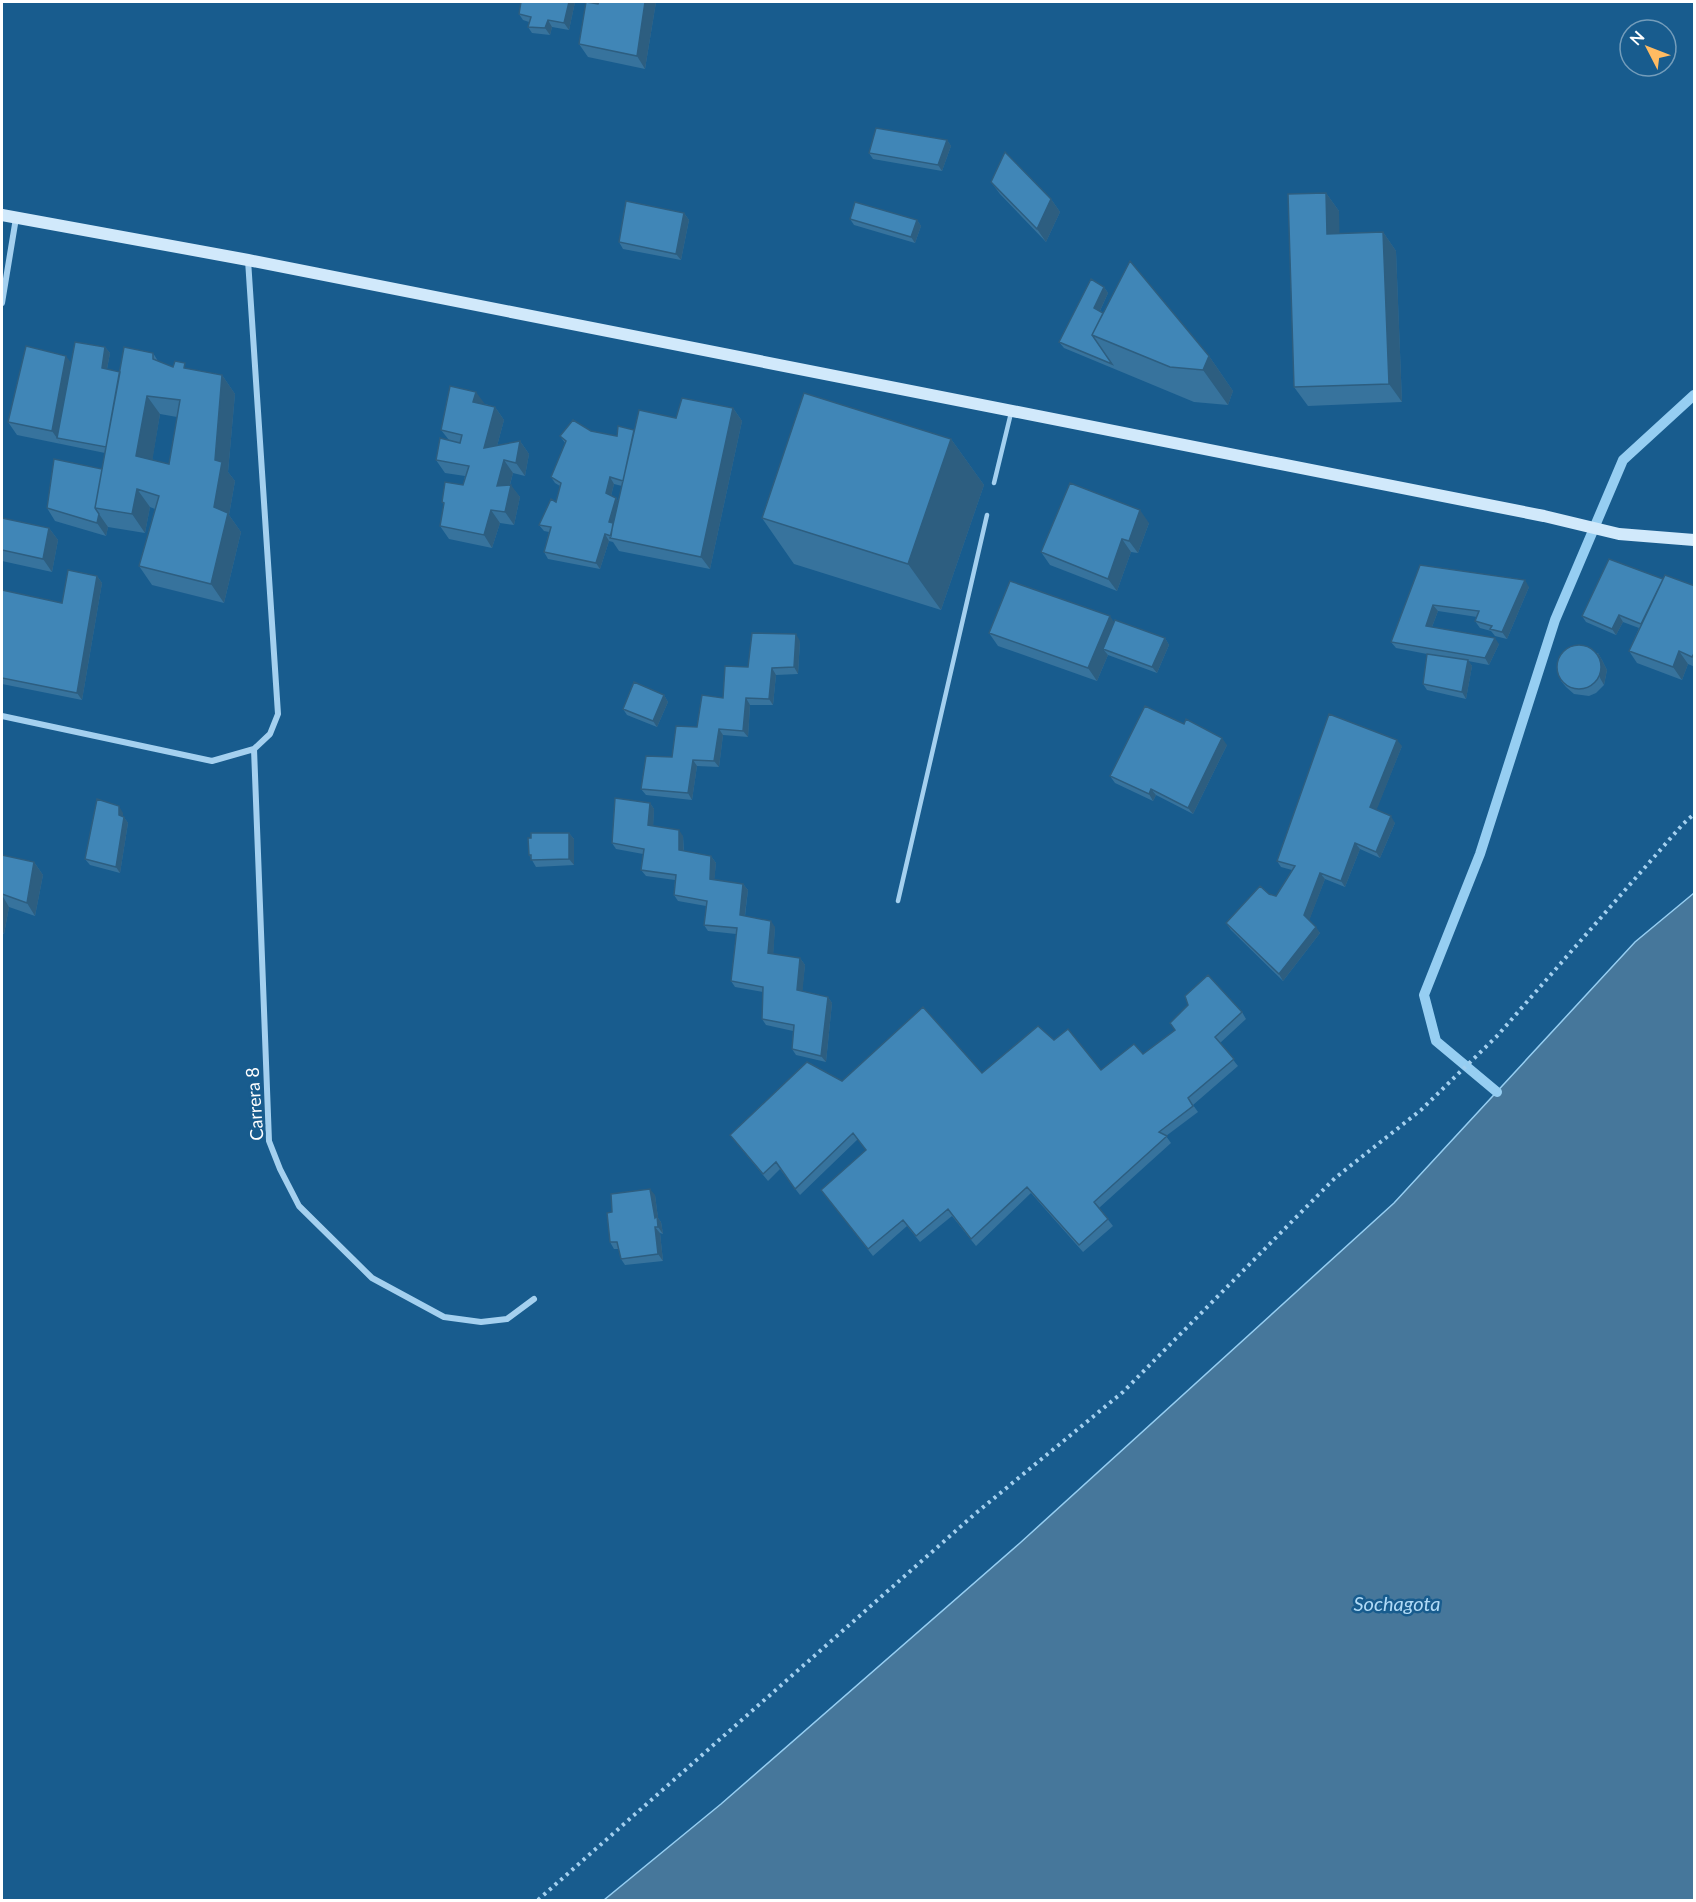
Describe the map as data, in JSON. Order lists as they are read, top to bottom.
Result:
{
  "streets": {
    "street": ["Carrera 8"]
  },
  "water": ["Sochagota"],
  "north": "top left"
}
